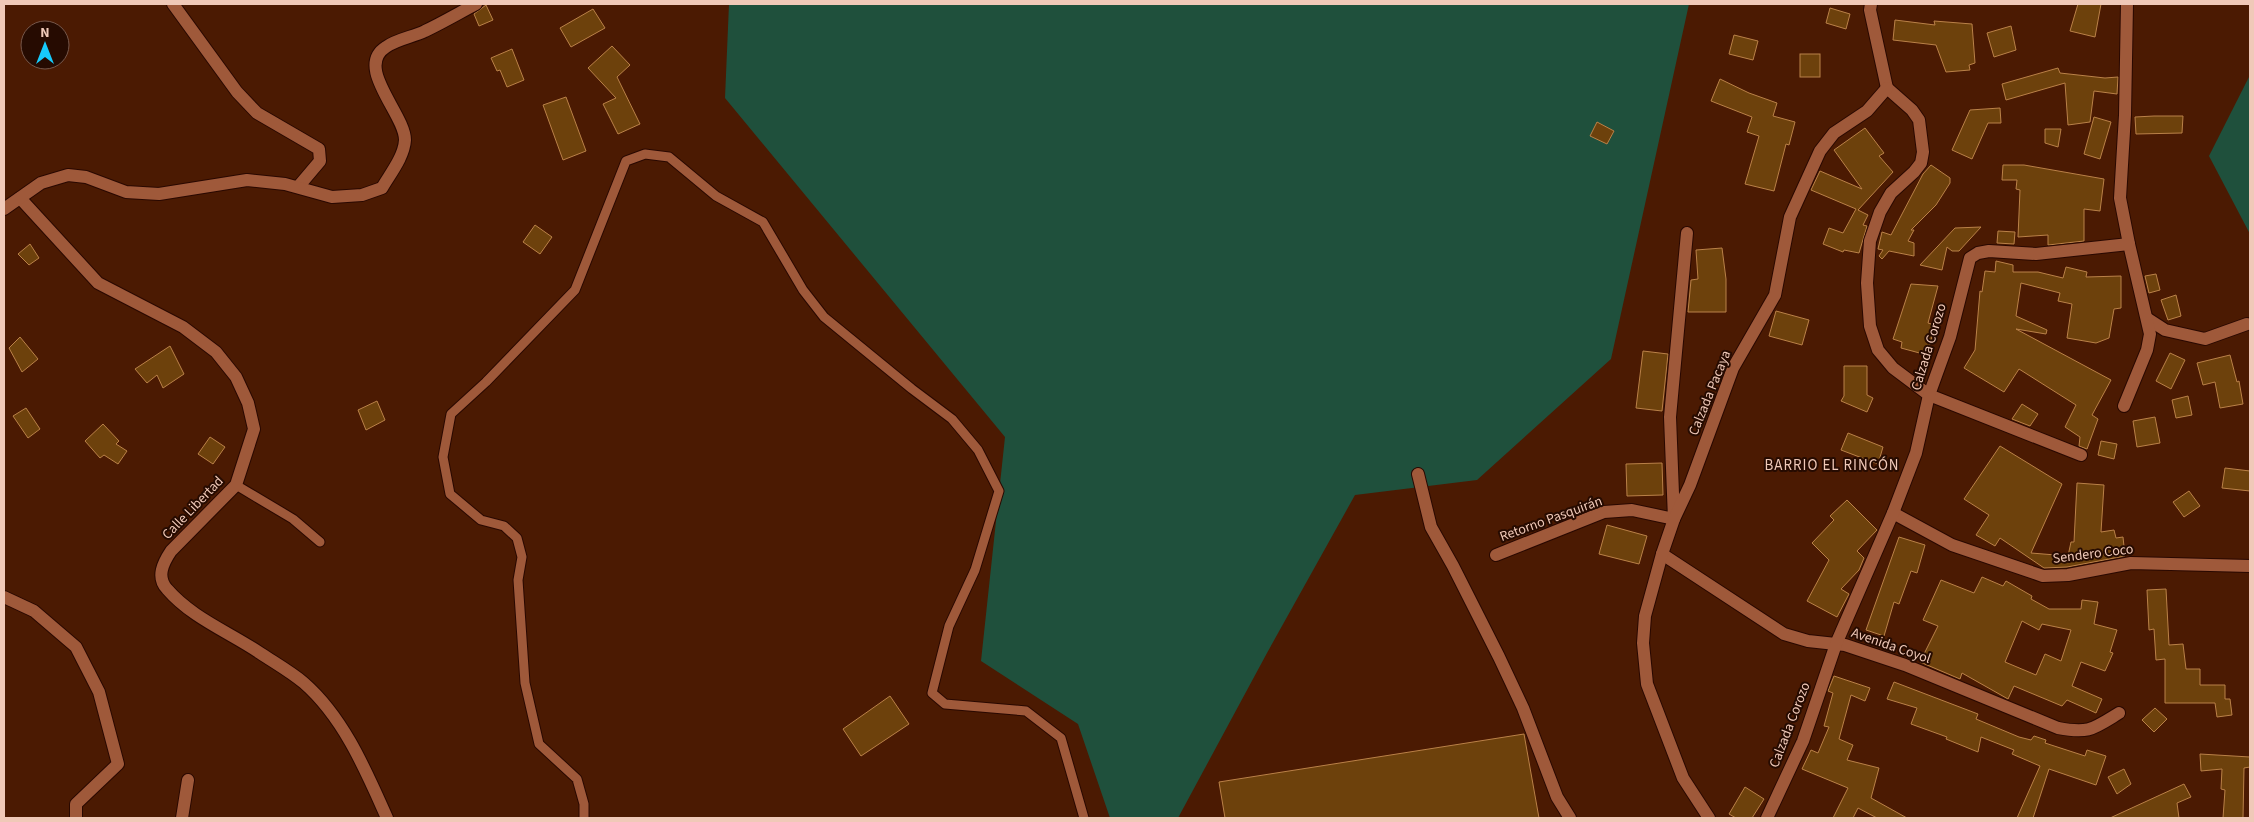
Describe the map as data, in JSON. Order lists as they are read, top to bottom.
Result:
{
  "streets": {
    "street": [
      "Calzada Corozo",
      "Calzada Pacaya",
      "Calle Libertad",
      "Retorno Pasquirán",
      "Sendero Coco",
      "Avenida Coyol"
    ]
  },
  "crossings": [
    ["Calzada Corozo", "Sendero Coco"],
    ["Calzada Corozo", "Avenida Coyol"],
    ["Calzada Pacaya", "Retorno Pasquirán"],
    ["Calzada Pacaya", "Avenida Coyol"]
  ],
  "districts": ["BARRIO EL RINCÓN"],
  "north": "top"
}
